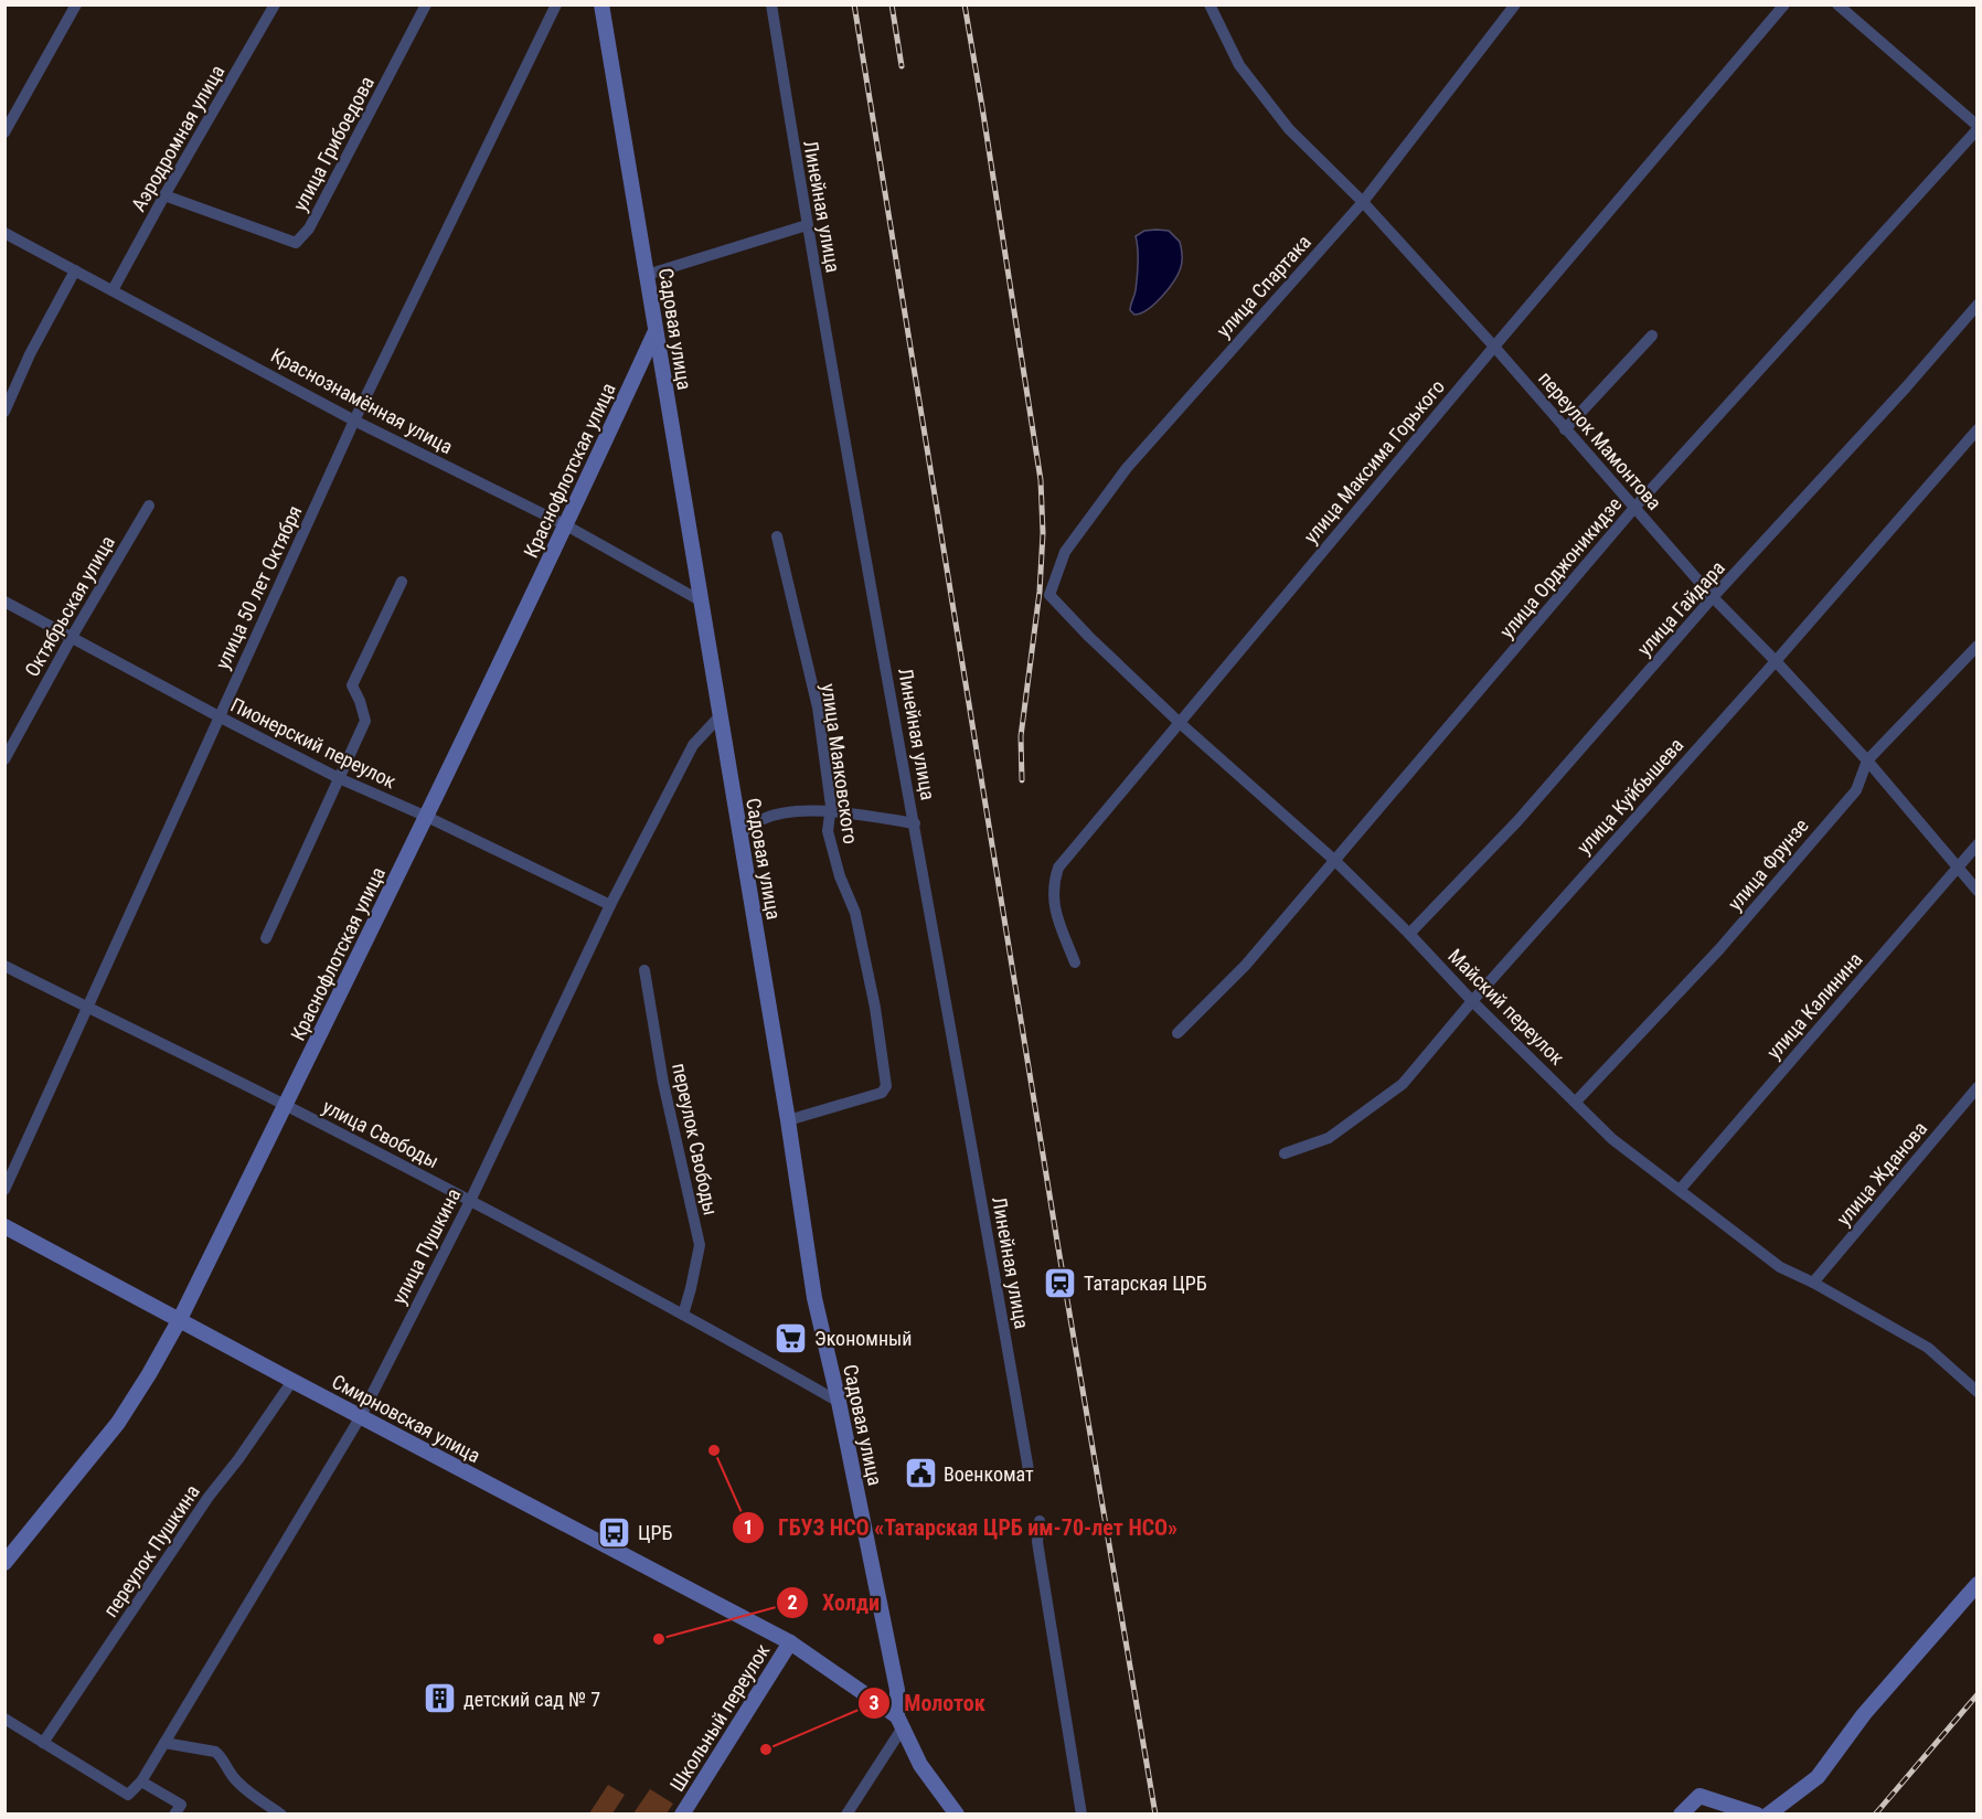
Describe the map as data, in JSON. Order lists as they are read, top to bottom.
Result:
{
  "streets": {
    "street": [
      "Аэродромная улица",
      "улица Грибоедова",
      "Линейная улица",
      "улица Спартака",
      "Садовая улица",
      "Краснознамённая улица",
      "переулок Мамонтова",
      "улица Максима Горького",
      "Краснофлотская улица",
      "улица Орджоникидзе",
      "улица 50 лет Октября",
      "Октябрьская улица",
      "улица Гайдара",
      "Пионерский переулок",
      "улица Маяковского",
      "улица Куйбышева",
      "улица Фрунзе",
      "улица Калинина",
      "Майский переулок",
      "улица Свободы",
      "переулок Свободы",
      "улица Жданова",
      "улица Пушкина",
      "Смирновская улица",
      "переулок Пушкина",
      "Школьный переулок"
    ]
  },
  "crossings": [
    ["Аэродромная улица", "улица Грибоедова"],
    ["Аэродромная улица", "Краснознамённая улица"],
    ["улица Спартака", "переулок Мамонтова"],
    ["улица Спартака", "Майский переулок"],
    ["Садовая улица", "Краснознамённая улица"],
    ["Садовая улица", "Краснофлотская улица"],
    ["Садовая улица", "улица Маяковского"],
    ["Садовая улица", "улица Свободы"],
    ["Садовая улица", "улица Пушкина"],
    ["Садовая улица", "Смирновская улица"],
    ["Краснознамённая улица", "Краснофлотская улица"],
    ["Краснознамённая улица", "улица 50 лет Октября"],
    ["переулок Мамонтова", "улица Максима Горького"],
    ["переулок Мамонтова", "улица Орджоникидзе"],
    ["переулок Мамонтова", "улица Гайдара"],
    ["переулок Мамонтова", "улица Куйбышева"],
    ["переулок Мамонтова", "улица Фрунзе"],
    ["переулок Мамонтова", "улица Калинина"],
    ["улица Максима Горького", "Майский переулок"],
    ["Краснофлотская улица", "Пионерский переулок"],
    ["Краснофлотская улица", "улица Свободы"],
    ["Краснофлотская улица", "Смирновская улица"],
    ["улица Орджоникидзе", "Майский переулок"],
    ["улица 50 лет Октября", "Пионерский переулок"],
    ["улица 50 лет Октября", "улица Свободы"],
    ["Октябрьская улица", "Пионерский переулок"],
    ["улица Гайдара", "Майский переулок"],
    ["Пионерский переулок", "улица Пушкина"],
    ["улица Куйбышева", "Майский переулок"],
    ["улица Фрунзе", "Майский переулок"],
    ["улица Калинина", "Майский переулок"],
    ["Майский переулок", "улица Жданова"],
    ["улица Свободы", "переулок Свободы"],
    ["улица Свободы", "улица Пушкина"],
    ["улица Пушкина", "Смирновская улица"],
    ["Смирновская улица", "переулок Пушкина"],
    ["Смирновская улица", "Школьный переулок"]
  ],
  "places": {
    "station": ["Татарская ЦРБ"],
    "supermarket": ["Экономный"],
    "other": ["ГБУЗ НСО «Татарская ЦРБ им-70-лет НСО»", "Холди", "Молоток"],
    "public building": ["Военкомат"],
    "bus stop": ["ЦРБ"],
    "building": ["детский сад № 7"]
  }
}
